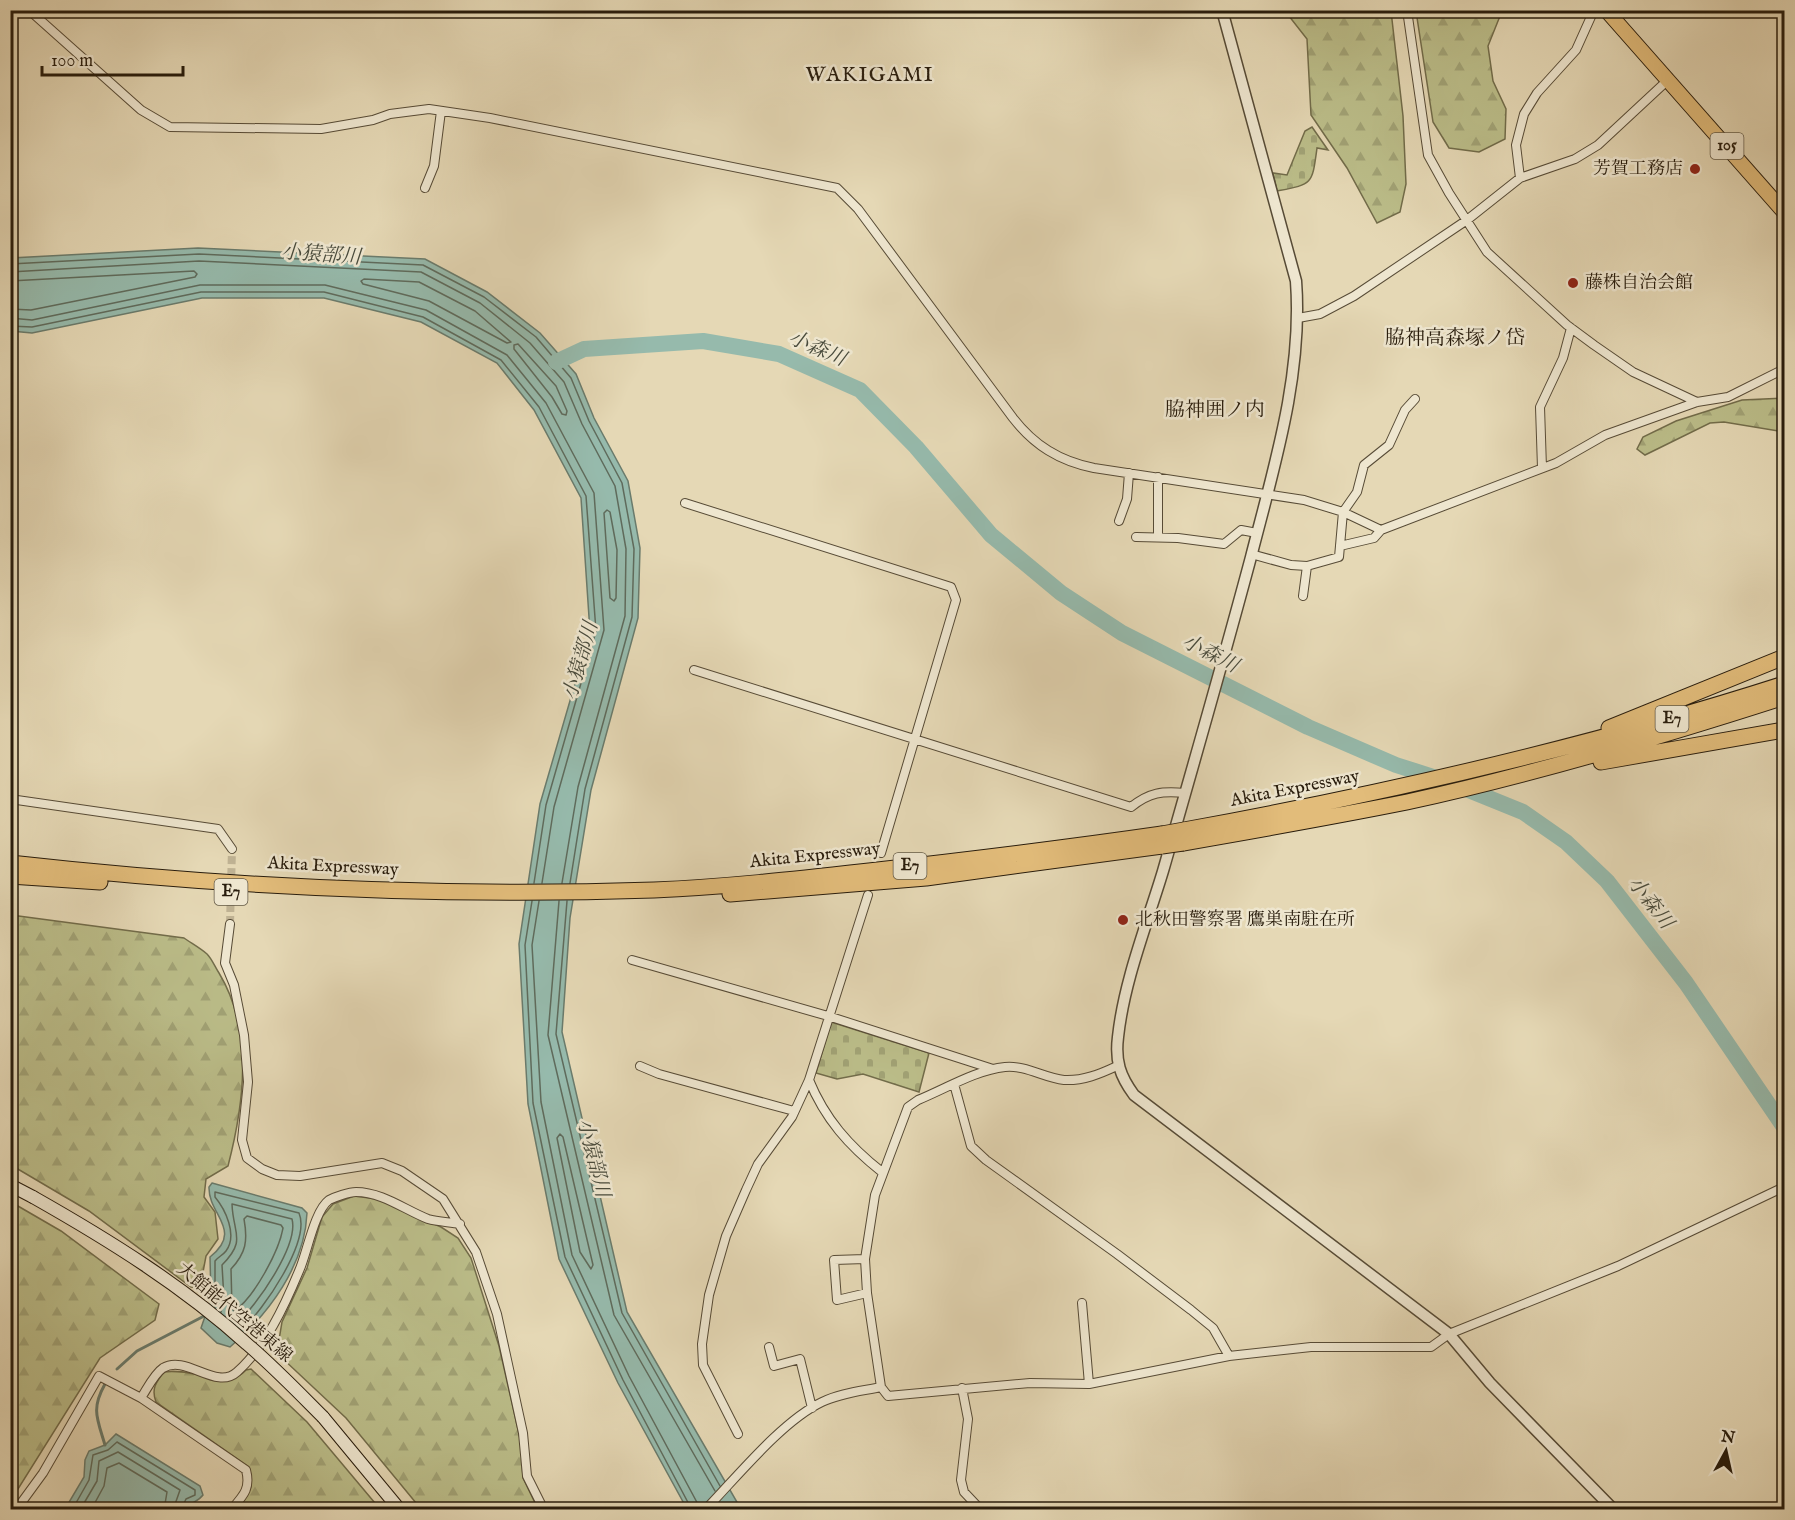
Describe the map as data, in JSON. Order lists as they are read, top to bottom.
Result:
{
  "streets": {
    "highway": ["105", "E7", "Akita Expressway"],
    "main road": ["大館能代空港東線"]
  },
  "crossings": [
    ["E7", "Akita Expressway"]
  ],
  "districts": ["WAKIGAMI", "脇神高森塚ノ岱", "脇神囲ノ内"],
  "water": ["小猿部川", "小森川"],
  "places": ["芳賀工務店", "藤株自治会館", "北秋田警察署 鷹巣南駐在所"],
  "scale_bar": "100 m",
  "north": "top"
}
